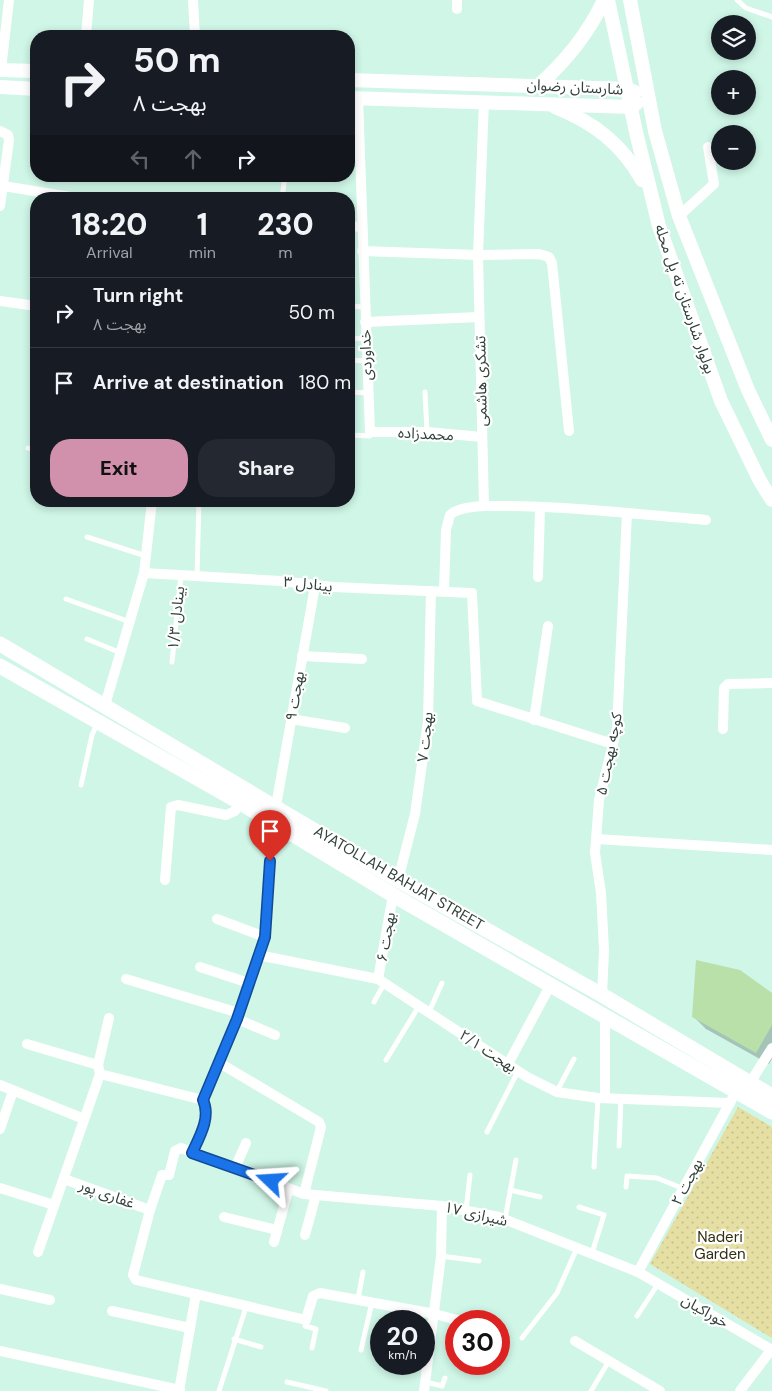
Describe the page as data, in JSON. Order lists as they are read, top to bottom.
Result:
{
  "streets": {
    "main road": ["AYATOLLAH BAHJAT STREET"],
    "street": [
      "شارستان رضوان",
      "بولوار شارستان ته پل محله",
      "خداوردی",
      "تشکری هاشمی",
      "محمدزاده",
      "بینادل ۳",
      "بهجت ۹",
      "بهجت ۷",
      "کوچه بهجت ۵",
      "بهجت ۶",
      "بهجت ۲/۱",
      "بهجت ۲",
      "غفاری پور",
      "شیرازی ۱۷",
      "خوراکیان"
    ],
    "lane": ["بینادل ۱/۳"]
  },
  "crossings": [
    ["شارستان رضوان", "بولوار شارستان ته پل محله"],
    ["شارستان رضوان", "تشکری هاشمی"],
    ["خداوردی", "محمدزاده"],
    ["تشکری هاشمی", "محمدزاده"],
    ["بینادل ۳", "بینادل ۱/۳"],
    ["بینادل ۳", "بهجت ۹"],
    ["بینادل ۳", "بهجت ۷"],
    ["بهجت ۹", "AYATOLLAH BAHJAT STREET"],
    ["بهجت ۷", "AYATOLLAH BAHJAT STREET"],
    ["کوچه بهجت ۵", "AYATOLLAH BAHJAT STREET"],
    ["AYATOLLAH BAHJAT STREET", "بهجت ۶"],
    ["AYATOLLAH BAHJAT STREET", "بهجت ۲/۱"],
    ["AYATOLLAH BAHJAT STREET", "بهجت ۲"],
    ["بهجت ۶", "بهجت ۲/۱"],
    ["بهجت ۲/۱", "بهجت ۲"],
    ["بهجت ۲", "شیرازی ۱۷"],
    ["بهجت ۲", "خوراکیان"],
    ["شیرازی ۱۷", "خوراکیان"]
  ],
  "parks": ["Naderi Garden"],
  "page": {
    "map_buttons": ["+", "−"],
    "turn": ["50 m", "بهجت ۸"],
    "eta": [
      "18:20",
      "Arrival",
      "1",
      "min",
      "230",
      "m"
    ],
    "list": [
      {
        "name": "Turn right",
        "note": "بهجت ۸",
        "value": "50 m"
      },
      {
        "name": "Arrive at destination",
        "value": "180 m"
      }
    ],
    "buttons": ["Exit", "Share"],
    "speed": "20 km/h",
    "limit": "30"
  }
}
